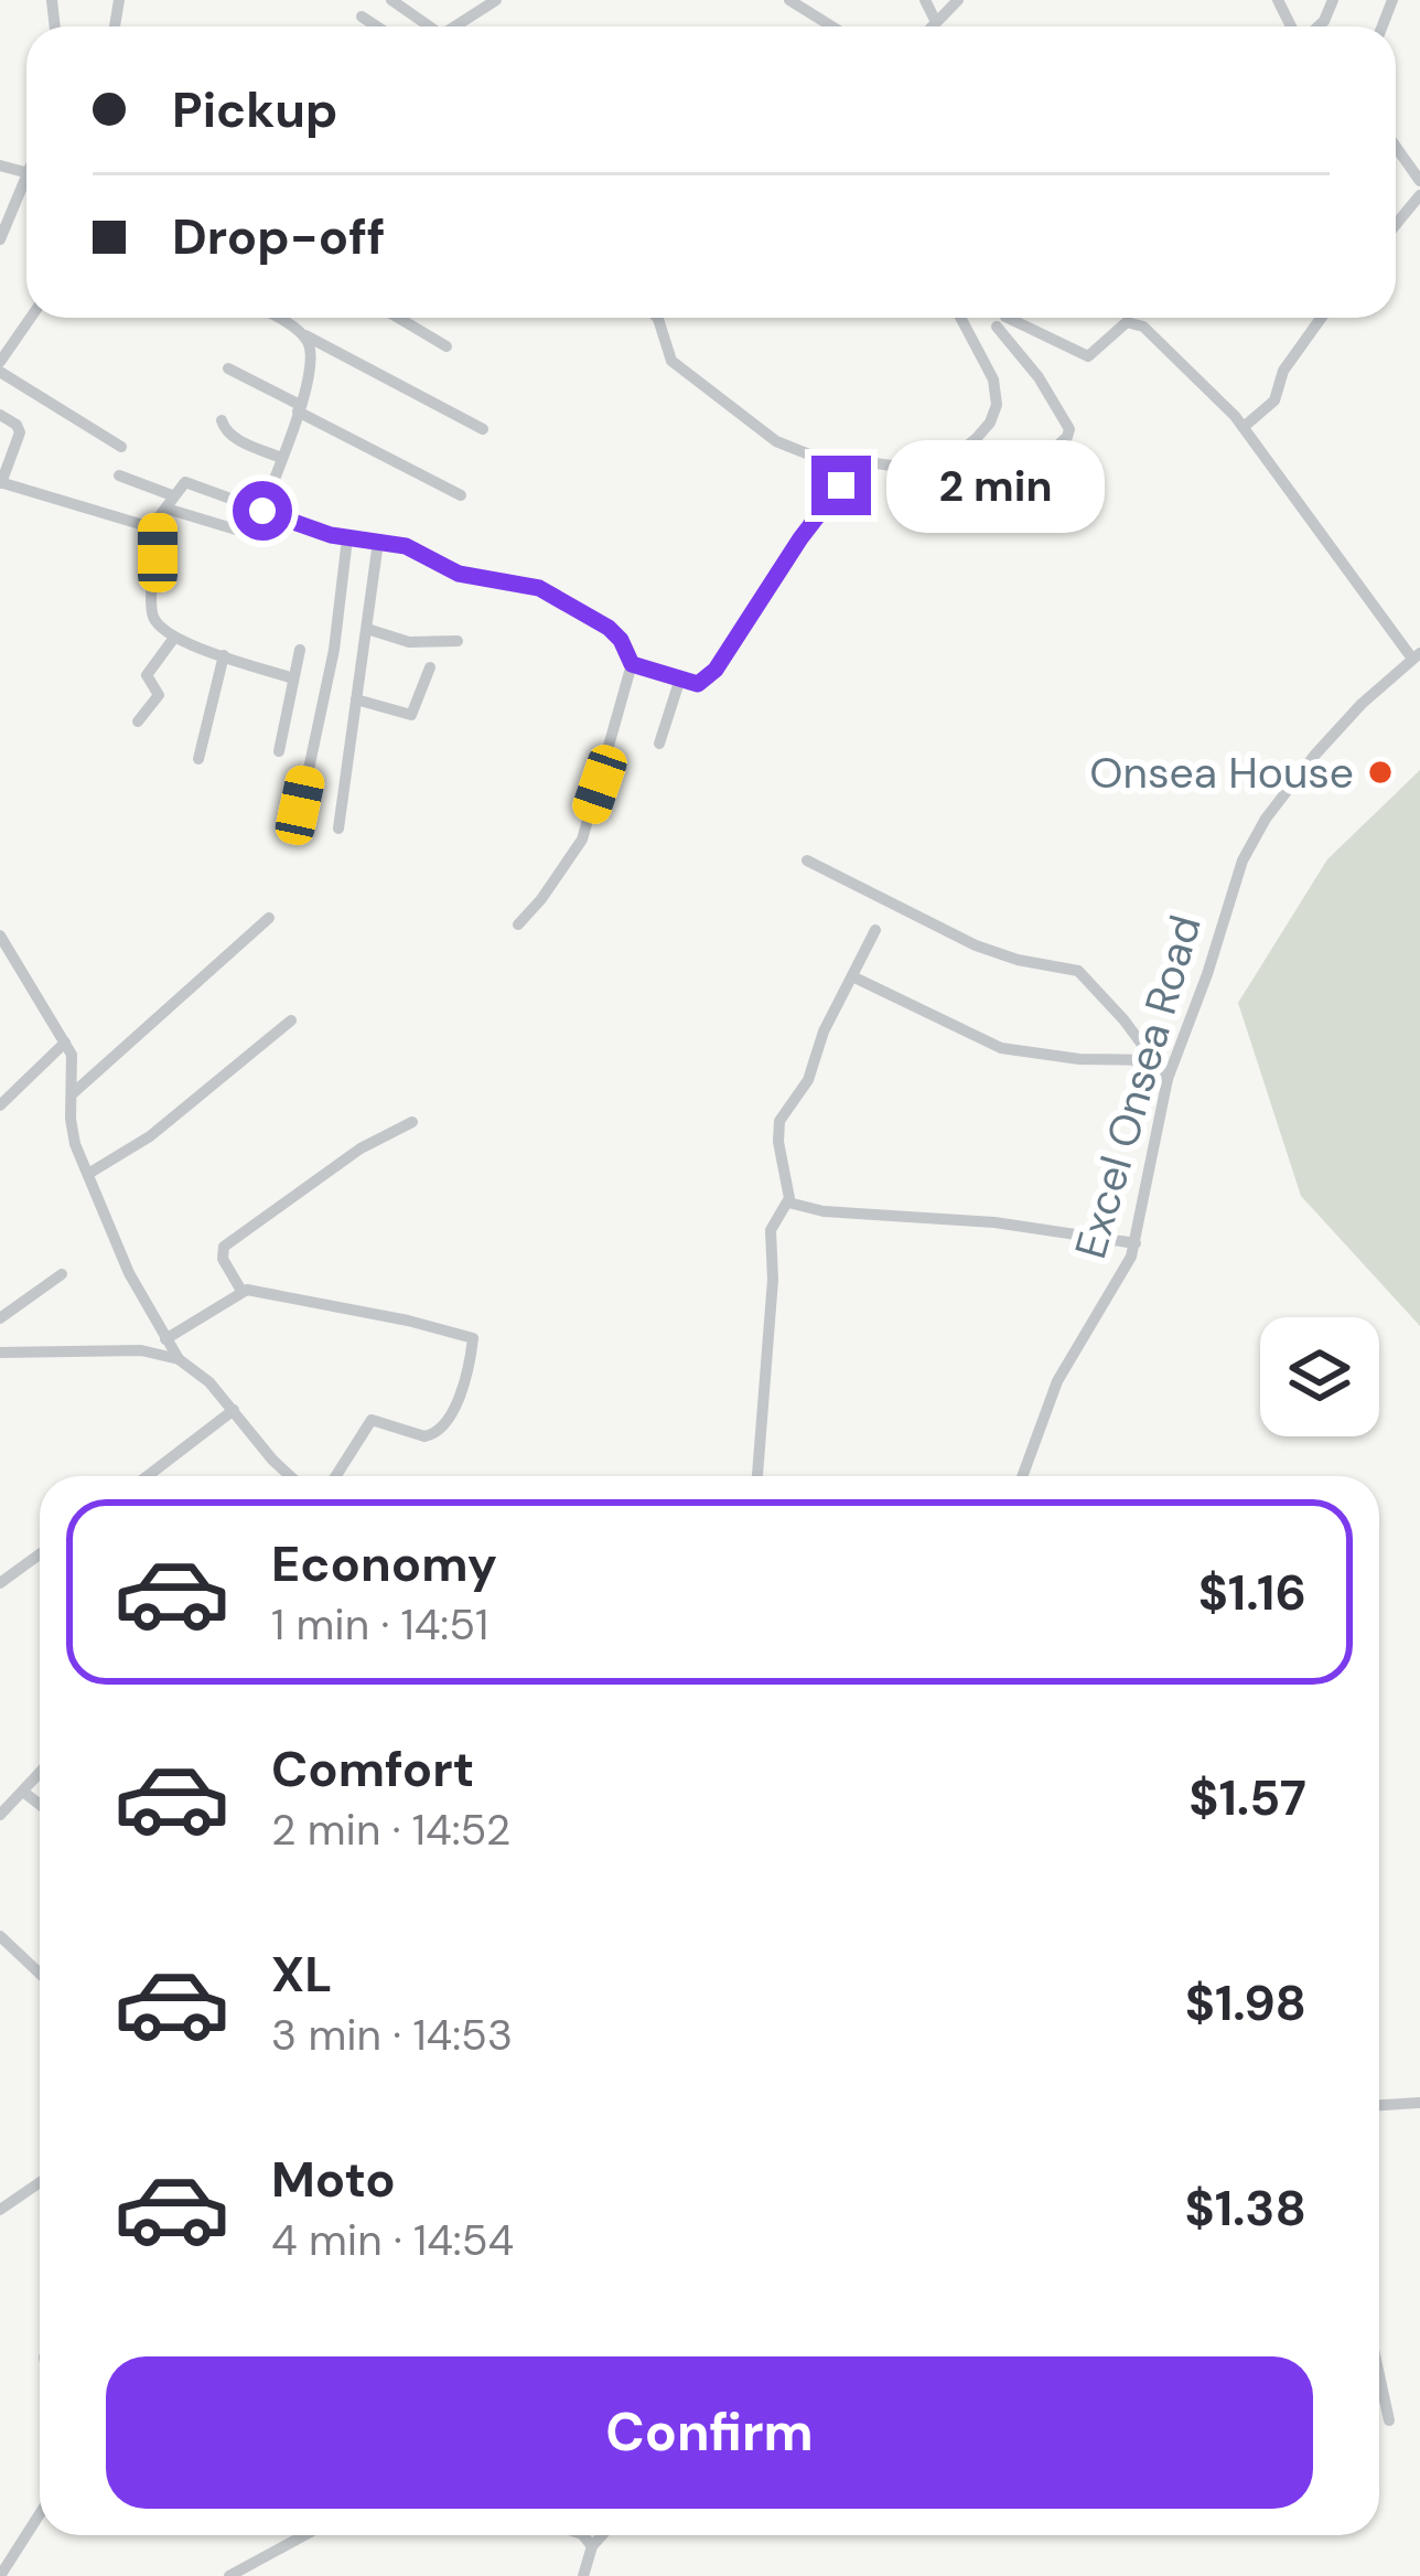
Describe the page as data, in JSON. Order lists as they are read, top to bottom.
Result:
{
  "streets": {
    "street": ["Excel Onsea Road"]
  },
  "places": ["Onsea House"],
  "page": {
    "banner": ["Pickup", "Drop-off"],
    "bubble": "2 min",
    "list": [
      {
        "name": "Economy",
        "note": "1 min · 14:51",
        "value": "$1.16"
      },
      {
        "name": "Comfort",
        "note": "2 min · 14:52",
        "value": "$1.57"
      },
      {
        "name": "XL",
        "note": "3 min · 14:53",
        "value": "$1.98"
      },
      {
        "name": "Moto",
        "note": "4 min · 14:54",
        "value": "$1.38"
      }
    ],
    "buttons": "Confirm"
  }
}
